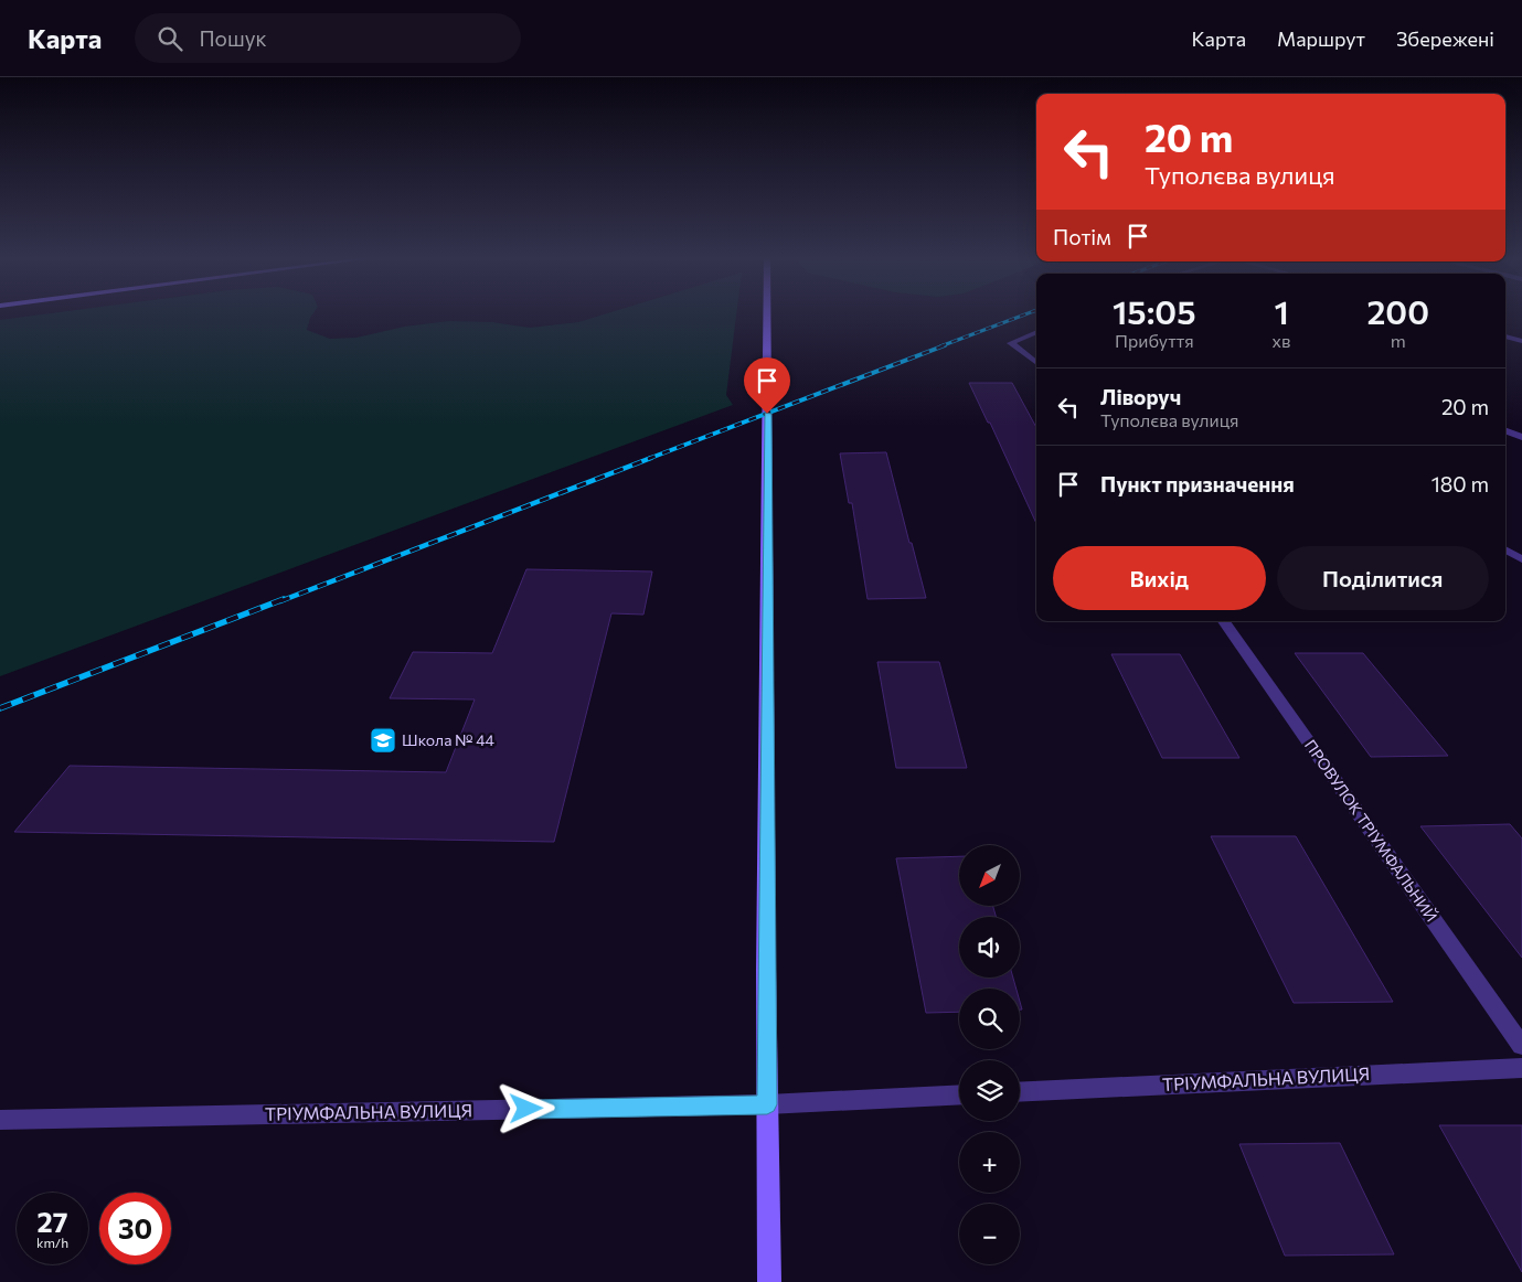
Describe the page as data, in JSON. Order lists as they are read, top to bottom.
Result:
{
  "streets": {
    "street": ["ПРОВУЛОК ТРІУМФАЛЬНИЙ", "ТРІУМФАЛЬНА ВУЛИЦЯ"]
  },
  "places": {
    "school or university": ["Школа № 44"]
  },
  "north": "bottom left",
  "page": {
    "header": "Карта",
    "search": "Пошук",
    "nav": ["Карта", "Маршрут", "Збережені"],
    "turn": ["20 m", "Туполєва вулиця"],
    "then": "Потім",
    "eta": [
      "15:05",
      "Прибуття",
      "1",
      "хв",
      "200",
      "m"
    ],
    "list": [
      {
        "name": "Ліворуч",
        "note": "Туполєва вулиця",
        "value": "20 m"
      },
      {
        "name": "Пункт призначення",
        "value": "180 m"
      }
    ],
    "buttons": ["Вихід", "Поділитися"],
    "map_buttons": ["+", "−"],
    "speed": "27 km/h",
    "limit": "30"
  }
}
